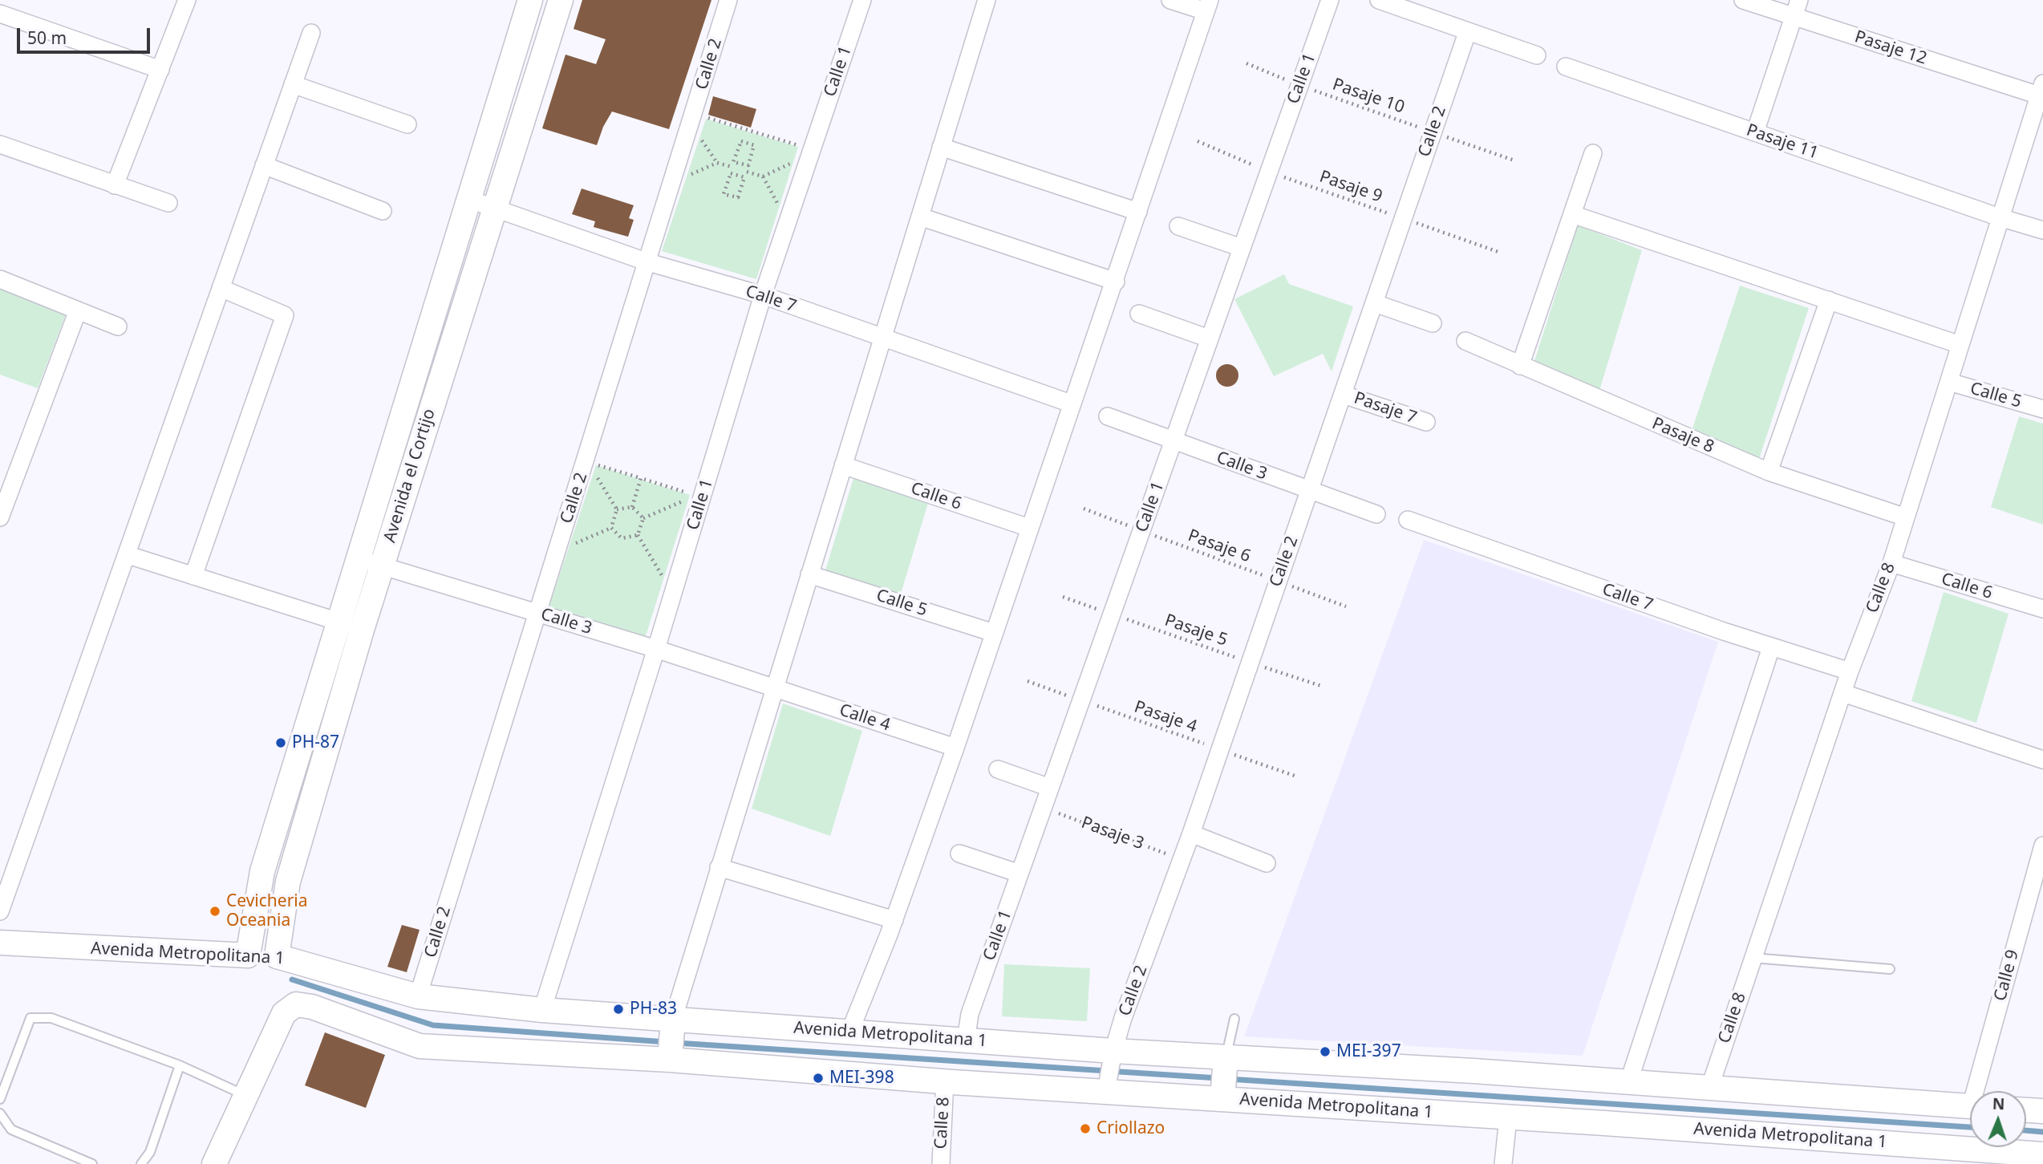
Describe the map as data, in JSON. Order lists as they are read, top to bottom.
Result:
{
  "streets": {
    "street": [
      "Pasaje 12",
      "Calle 2",
      "Calle 1",
      "Pasaje 11",
      "Calle 7",
      "Calle 5",
      "Pasaje 7",
      "Pasaje 8",
      "Calle 3",
      "Avenida el Cortijo",
      "Calle 6",
      "Calle 8",
      "Calle 4",
      "Avenida Metropolitana 1",
      "Calle 9"
    ],
    "path": [
      "Pasaje 10",
      "Pasaje 9",
      "Pasaje 6",
      "Pasaje 5",
      "Pasaje 4",
      "Pasaje 3"
    ]
  },
  "crossings": [
    ["Pasaje 12", "Calle 8"],
    ["Calle 2", "Pasaje 10"],
    ["Calle 2", "Pasaje 9"],
    ["Calle 2", "Calle 7"],
    ["Calle 2", "Pasaje 7"],
    ["Calle 2", "Calle 3"],
    ["Calle 2", "Pasaje 6"],
    ["Calle 2", "Pasaje 5"],
    ["Calle 2", "Pasaje 4"],
    ["Calle 2", "Pasaje 3"],
    ["Calle 2", "Avenida Metropolitana 1"],
    ["Calle 1", "Pasaje 10"],
    ["Calle 1", "Pasaje 9"],
    ["Calle 1", "Calle 7"],
    ["Calle 1", "Calle 3"],
    ["Calle 1", "Pasaje 6"],
    ["Calle 1", "Pasaje 5"],
    ["Calle 1", "Pasaje 4"],
    ["Calle 1", "Pasaje 3"],
    ["Calle 1", "Avenida Metropolitana 1"],
    ["Pasaje 11", "Calle 8"],
    ["Calle 7", "Avenida el Cortijo"],
    ["Calle 7", "Calle 8"],
    ["Calle 5", "Calle 8"],
    ["Pasaje 8", "Calle 8"],
    ["Calle 3", "Avenida el Cortijo"],
    ["Calle 3", "Calle 4"],
    ["Avenida el Cortijo", "Avenida Metropolitana 1"],
    ["Calle 6", "Calle 8"],
    ["Calle 8", "Avenida Metropolitana 1"]
  ],
  "places": [
    "PH-87",
    "Cevicheria Oceania",
    "PH-83",
    "MEI-397",
    "MEI-398",
    "Criollazo"
  ],
  "scale_bar": "50 m",
  "north": "top"
}
